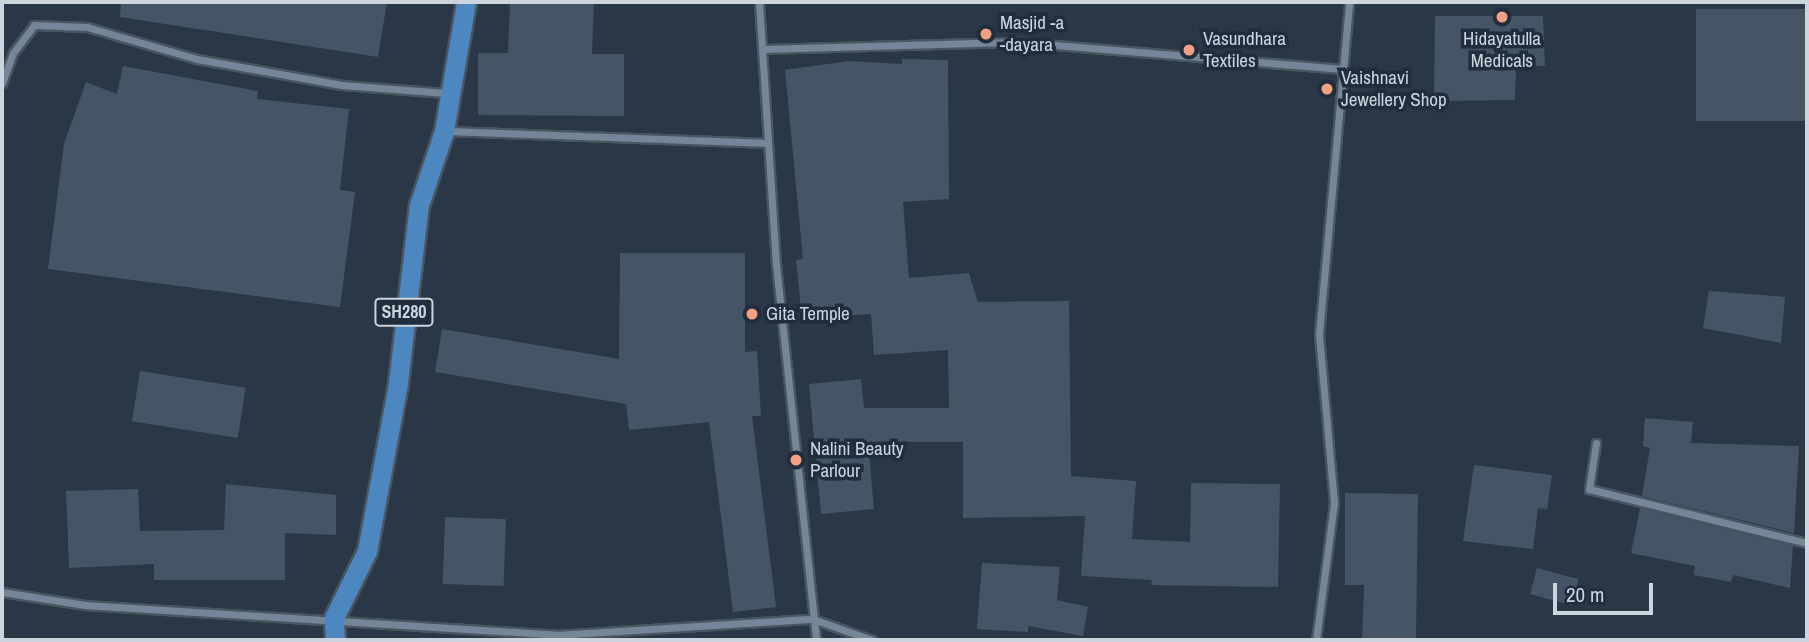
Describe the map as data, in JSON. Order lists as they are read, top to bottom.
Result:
{
  "streets": {
    "main road": ["SH280"]
  },
  "places": [
    "Hidayatulla Medicals",
    "Masjid -a -dayara",
    "Vasundhara Textiles",
    "Vaishnavi Jewellery Shop",
    "Gita Temple",
    "Nalini Beauty Parlour"
  ],
  "scale_bar": "20 m"
}
